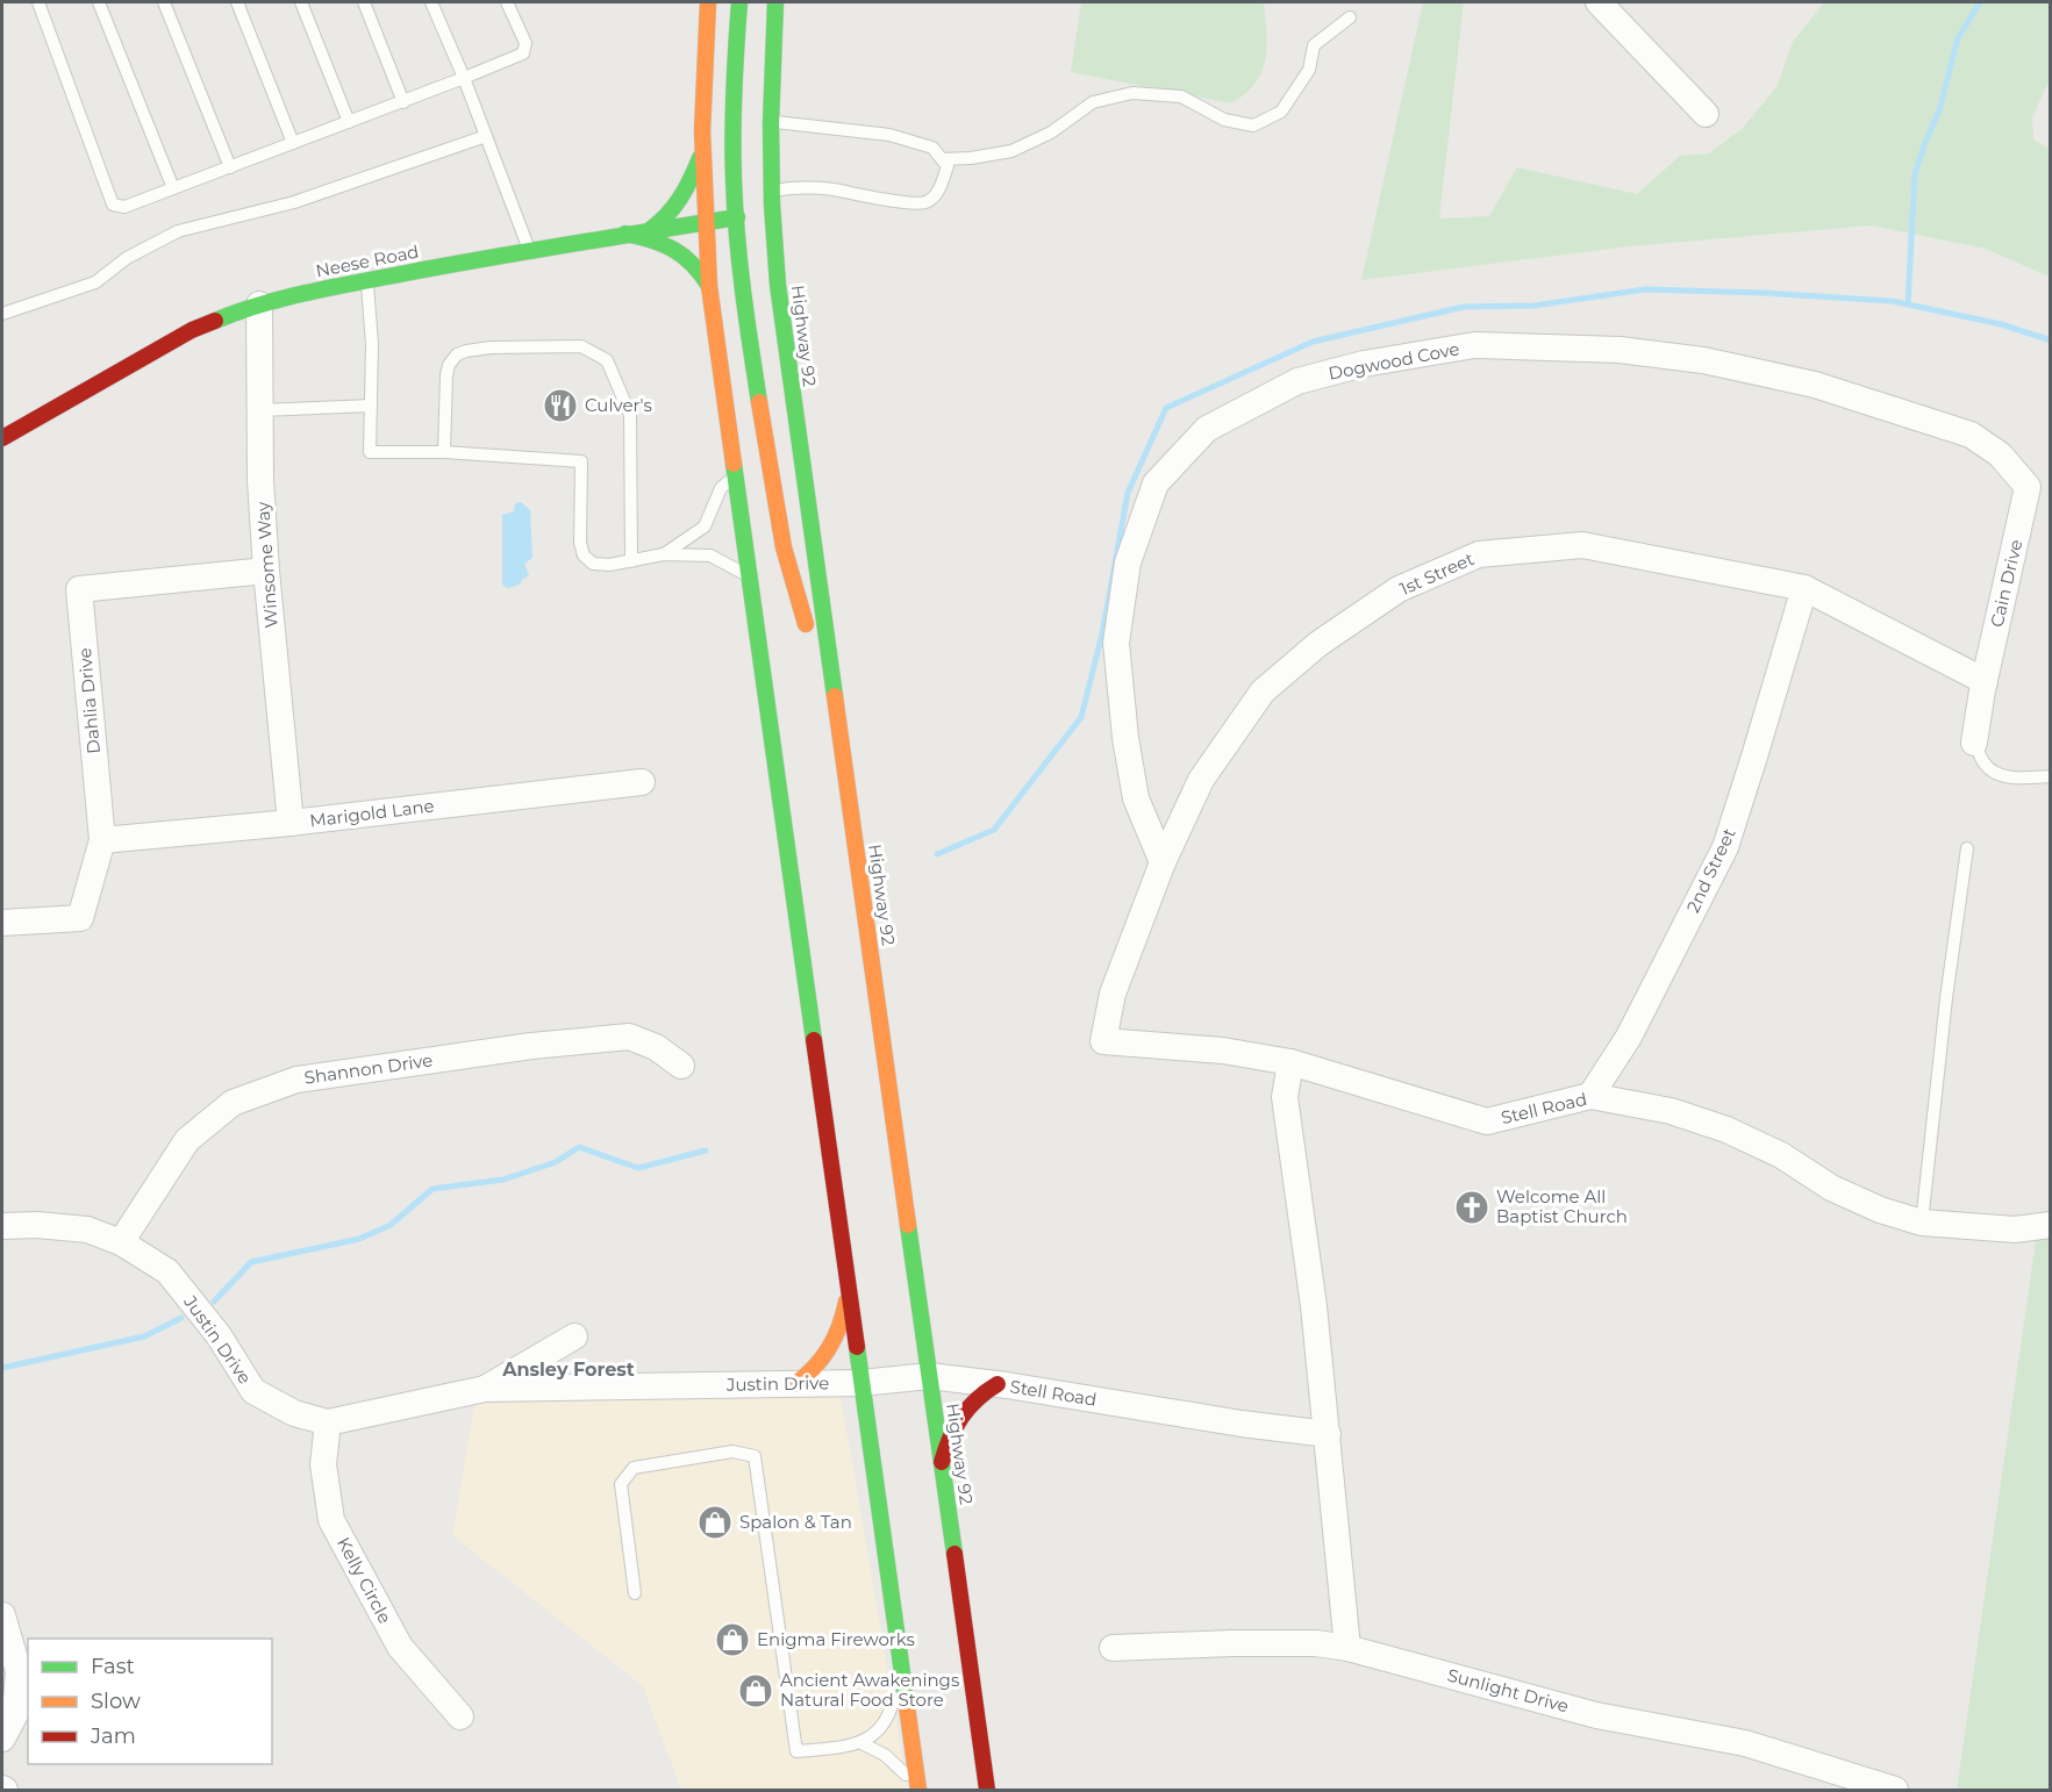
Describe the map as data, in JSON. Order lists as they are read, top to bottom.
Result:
{
  "streets": {
    "main road": ["Neese Road", "Highway 92"],
    "street": [
      "Dogwood Cove",
      "Winsome Way",
      "1st Street",
      "Cain Drive",
      "Dahlia Drive",
      "Marigold Lane",
      "2nd Street",
      "Shannon Drive",
      "Stell Road",
      "Justin Drive",
      "Kelly Circle",
      "Sunlight Drive"
    ]
  },
  "crossings": [
    ["Neese Road", "Highway 92"],
    ["Neese Road", "Winsome Way"],
    ["Highway 92", "Stell Road"],
    ["Dogwood Cove", "1st Street"],
    ["Dogwood Cove", "Cain Drive"],
    ["Winsome Way", "Dahlia Drive"],
    ["Winsome Way", "Marigold Lane"],
    ["1st Street", "Cain Drive"],
    ["1st Street", "2nd Street"],
    ["1st Street", "Stell Road"],
    ["Dahlia Drive", "Marigold Lane"],
    ["2nd Street", "Stell Road"],
    ["Shannon Drive", "Justin Drive"],
    ["Stell Road", "Justin Drive"],
    ["Justin Drive", "Kelly Circle"]
  ],
  "districts": ["Ansley Forest"],
  "places": {
    "restaurant": ["Culver's"],
    "church": ["Welcome All Baptist Church"],
    "shop": ["Spalon & Tan", "Enigma Fireworks", "Ancient Awakenings Natural Food Store"]
  },
  "legend": ["Fast", "Slow", "Jam"]
}
